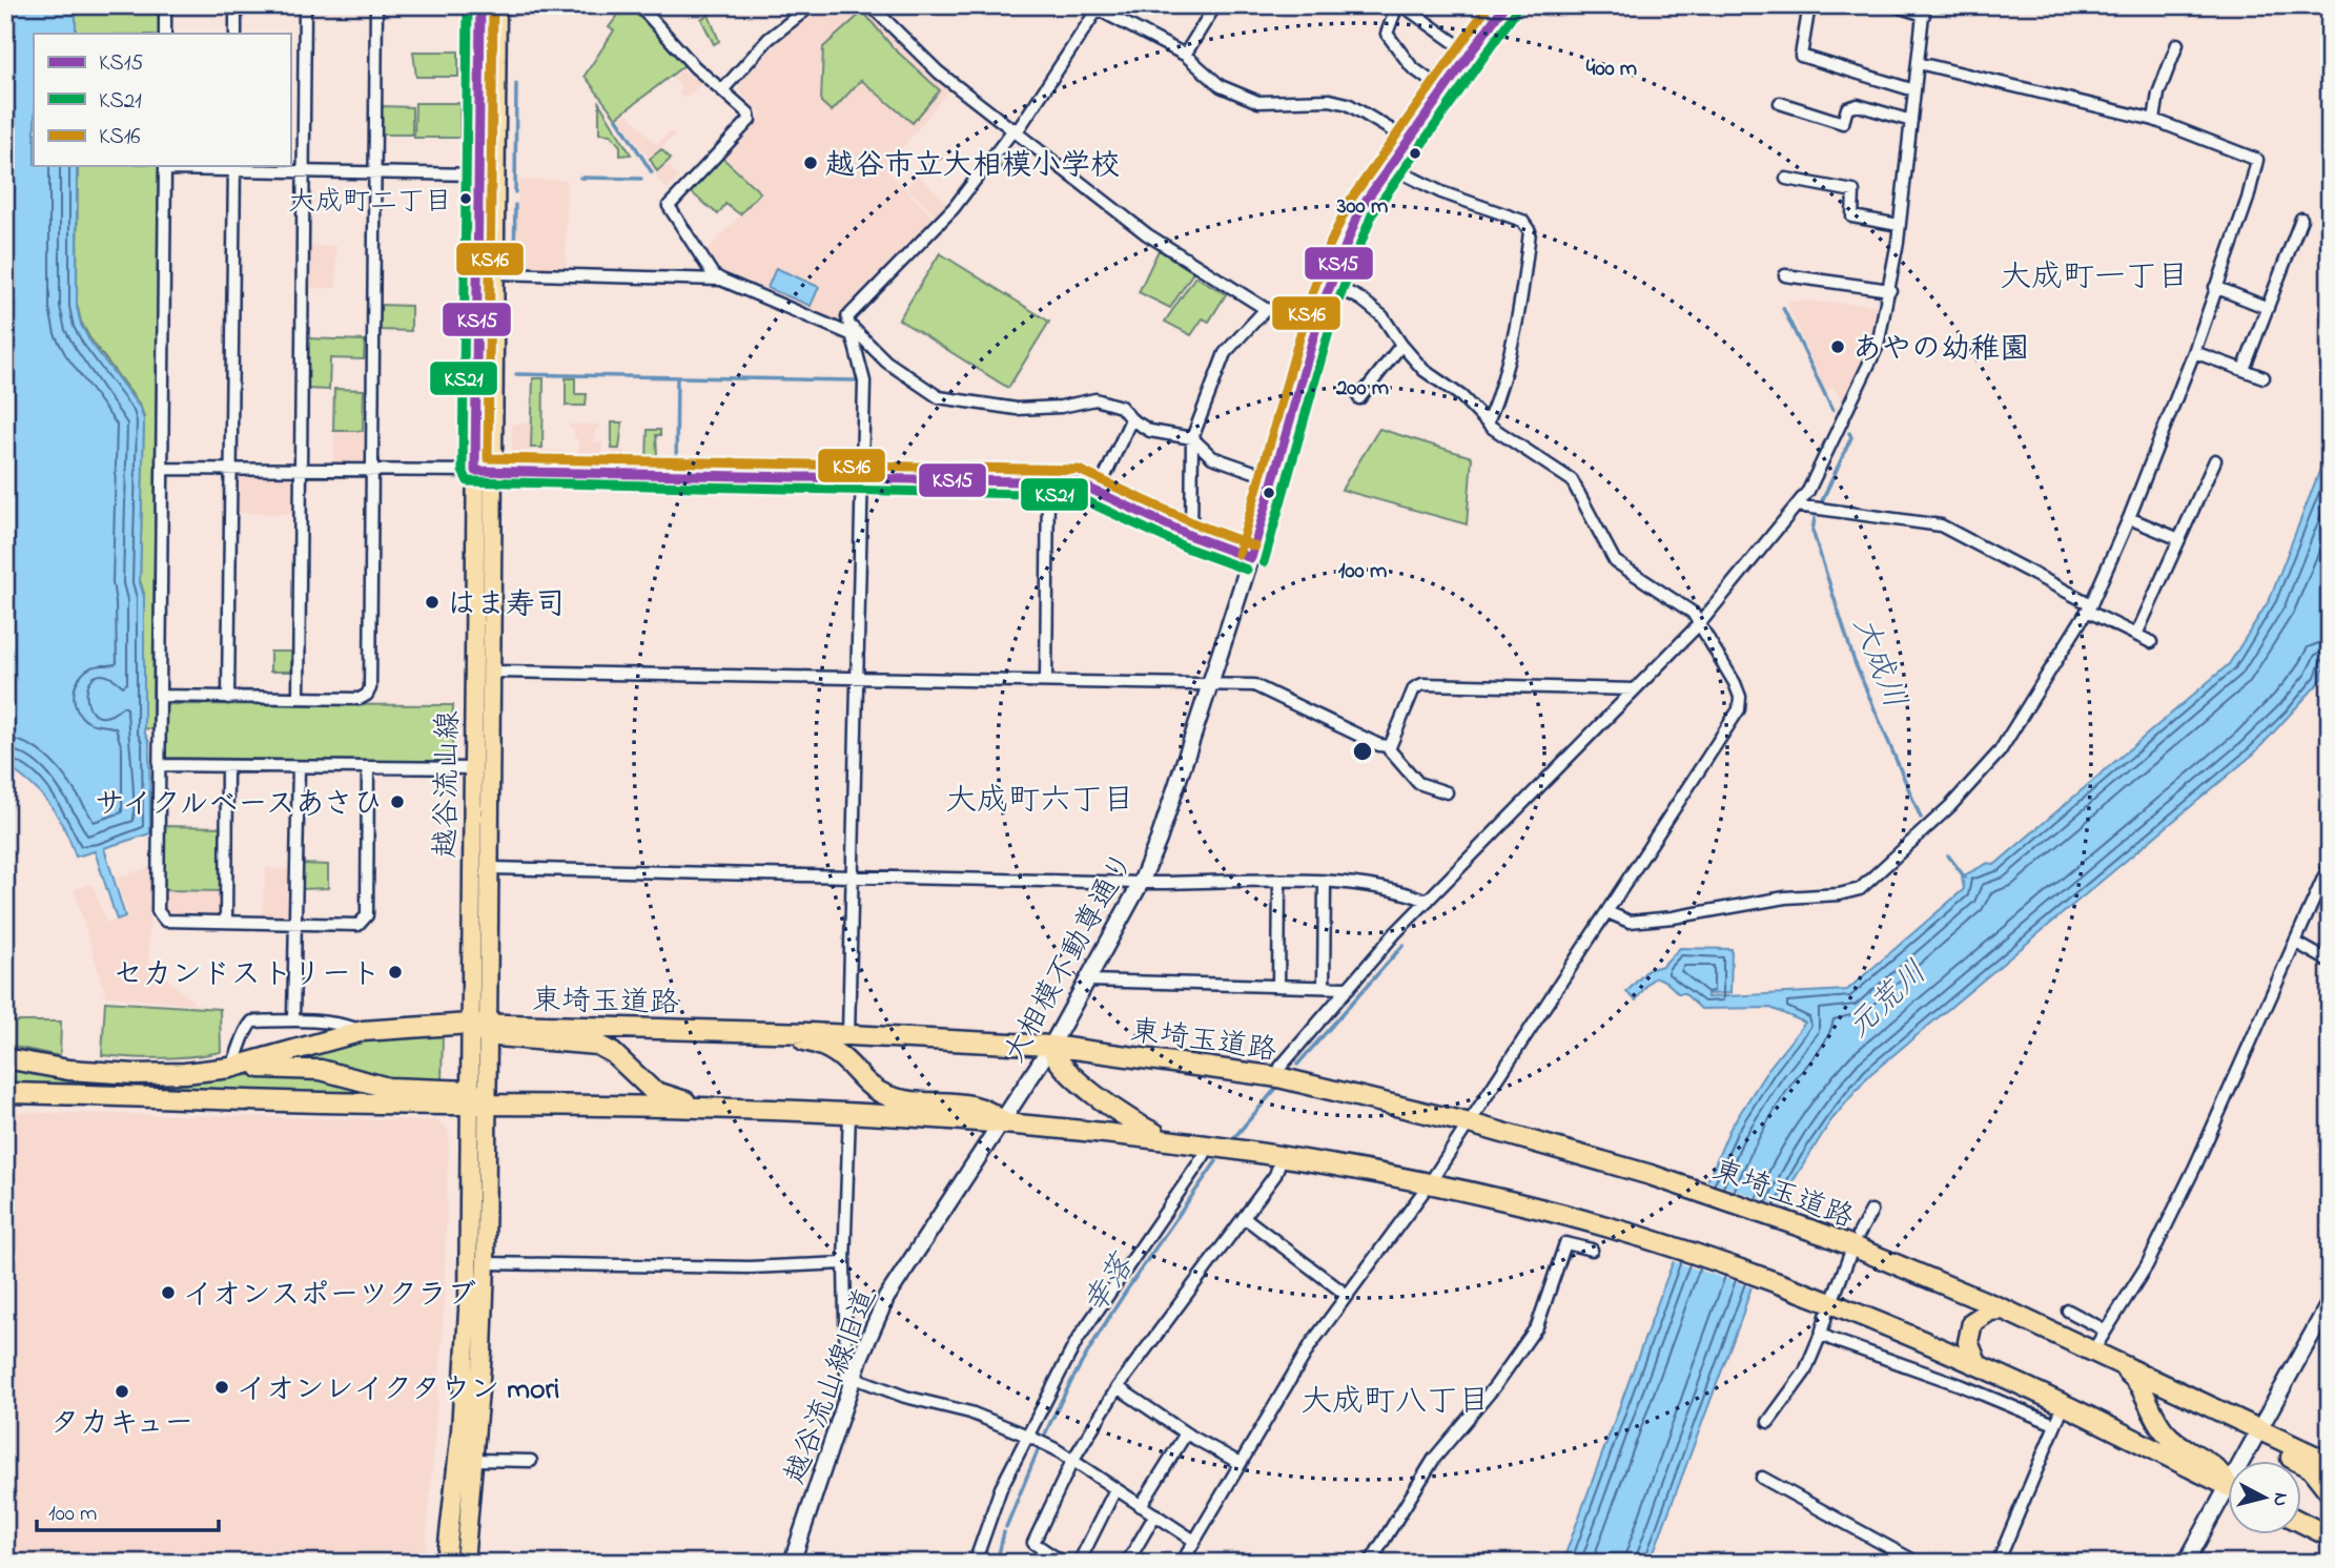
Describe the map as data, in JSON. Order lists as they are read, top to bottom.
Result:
{
  "streets": {
    "highway": ["東埼玉道路"],
    "main road": ["越谷流山線"],
    "street": ["大相模不動尊通り", "越谷流山線旧道"]
  },
  "crossings": [
    ["越谷流山線", "東埼玉道路"],
    ["大相模不動尊通り", "東埼玉道路"],
    ["大相模不動尊通り", "越谷流山線旧道"]
  ],
  "districts": ["大成町一丁目", "大成町六丁目", "大成町八丁目"],
  "water": ["大成川", "元荒川", "幸落"],
  "places": [
    "越谷市立大相模小学校",
    "大成町二丁目",
    "あやの幼稚園",
    "はま寿司",
    "サイクルベースあさひ",
    "セカンドストリート",
    "イオンスポーツクラブ",
    "イオンレイクタウン mori",
    "タカキュー"
  ],
  "lines": ["transit line KS15", "transit line KS21", "transit line KS16"],
  "legend": ["KS15", "KS21", "KS16"],
  "scale_bar": "100 m",
  "north": "right",
  "rings": [
    "400 m",
    "300 m",
    "200 m",
    "100 m"
  ]
}
